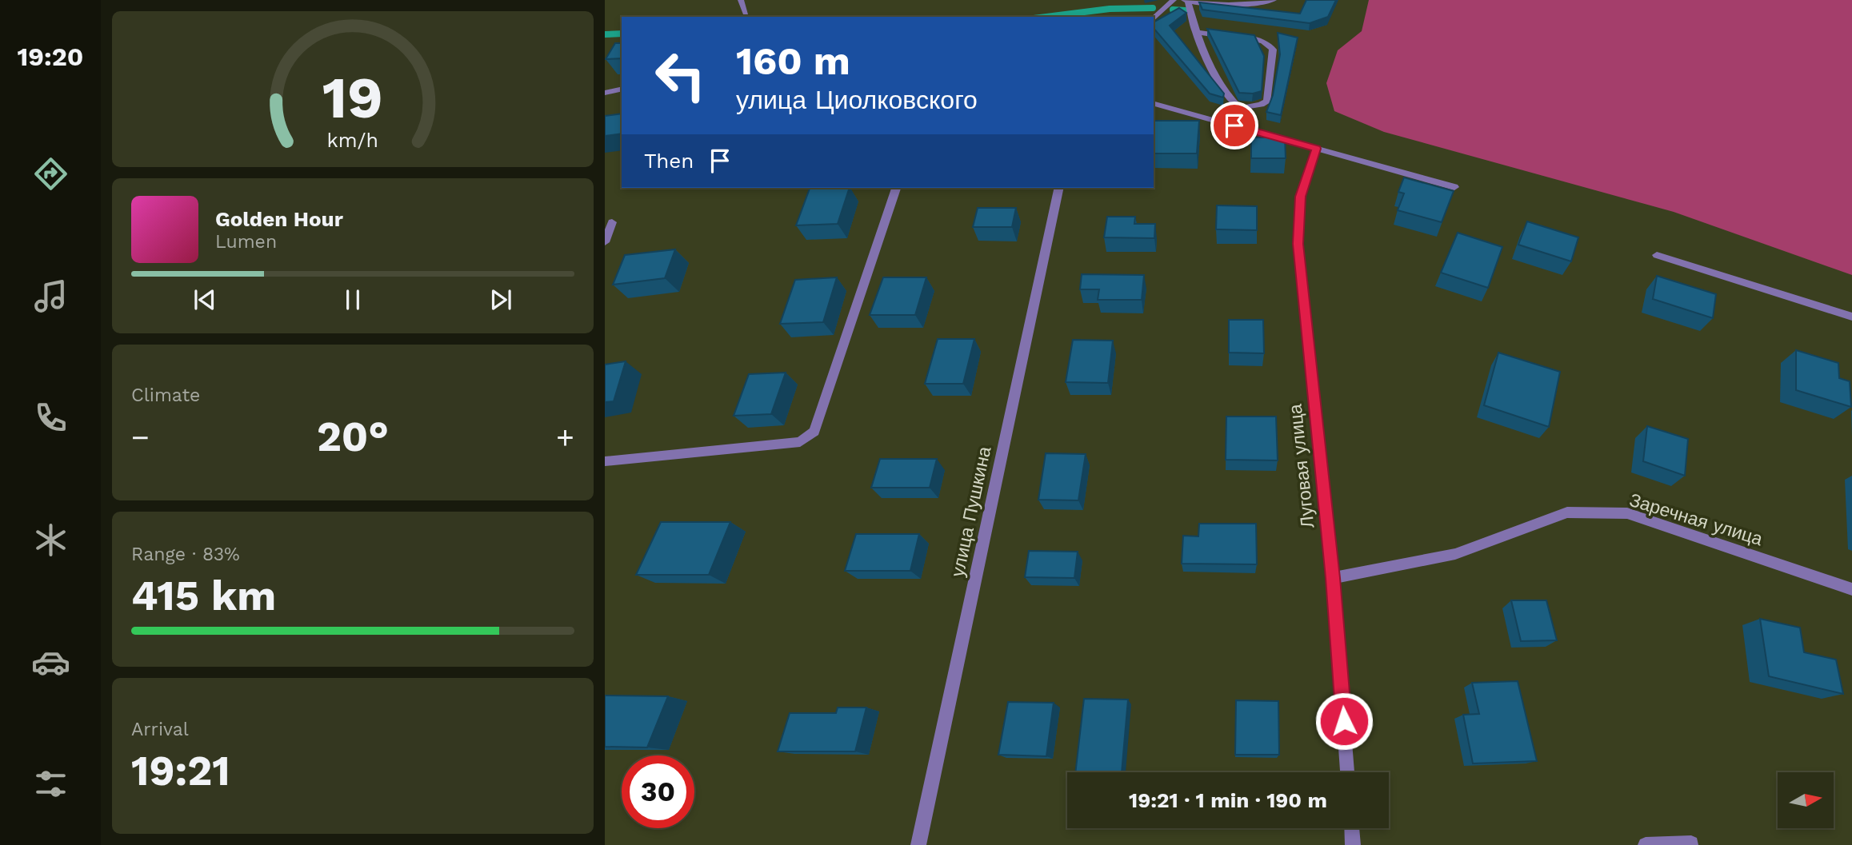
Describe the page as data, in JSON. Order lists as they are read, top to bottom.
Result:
{
  "streets": {
    "street": ["Луговая улица", "улица Пушкина", "Заречная улица"]
  },
  "crossings": [
    ["Луговая улица", "Заречная улица"]
  ],
  "north": "right",
  "page": {
    "tabs": "19:20",
    "turn": ["160 m", "улица Циолковского"],
    "then": "Then",
    "song": ["Golden Hour", "Lumen"],
    "tile": [
      "Climate",
      ["Range · 83%", "415 km"],
      ["Arrival", "19:21"]
    ],
    "heat": ["−", "20°", "+"],
    "limit": "30",
    "trip": "19:21 · 1 min · 190 m",
    "gauge": ["19", "km/h"]
  }
}
